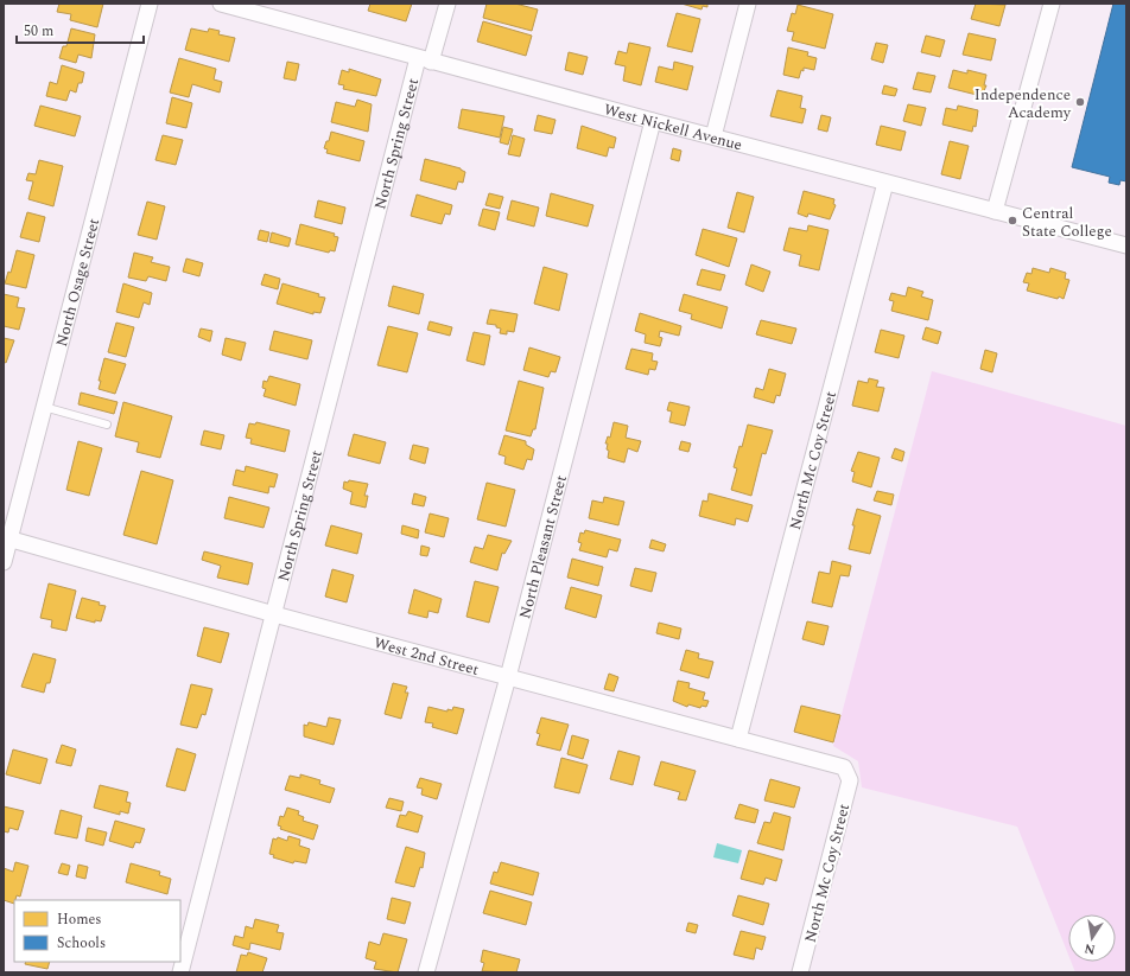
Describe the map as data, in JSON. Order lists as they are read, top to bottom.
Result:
{
  "streets": {
    "street": [
      "West Nickell Avenue",
      "North Spring Street",
      "North Osage Street",
      "North Mc Coy Street",
      "North Pleasant Street",
      "West 2nd Street"
    ]
  },
  "crossings": [
    ["West Nickell Avenue", "North Spring Street"],
    ["West Nickell Avenue", "North Mc Coy Street"],
    ["West Nickell Avenue", "North Pleasant Street"],
    ["North Spring Street", "West 2nd Street"],
    ["North Osage Street", "West 2nd Street"],
    ["North Mc Coy Street", "West 2nd Street"],
    ["North Pleasant Street", "West 2nd Street"]
  ],
  "places": ["Independence Academy", "Central State College"],
  "legend": ["Homes", "Schools"],
  "scale_bar": "50 m",
  "north": "bottom"
}
